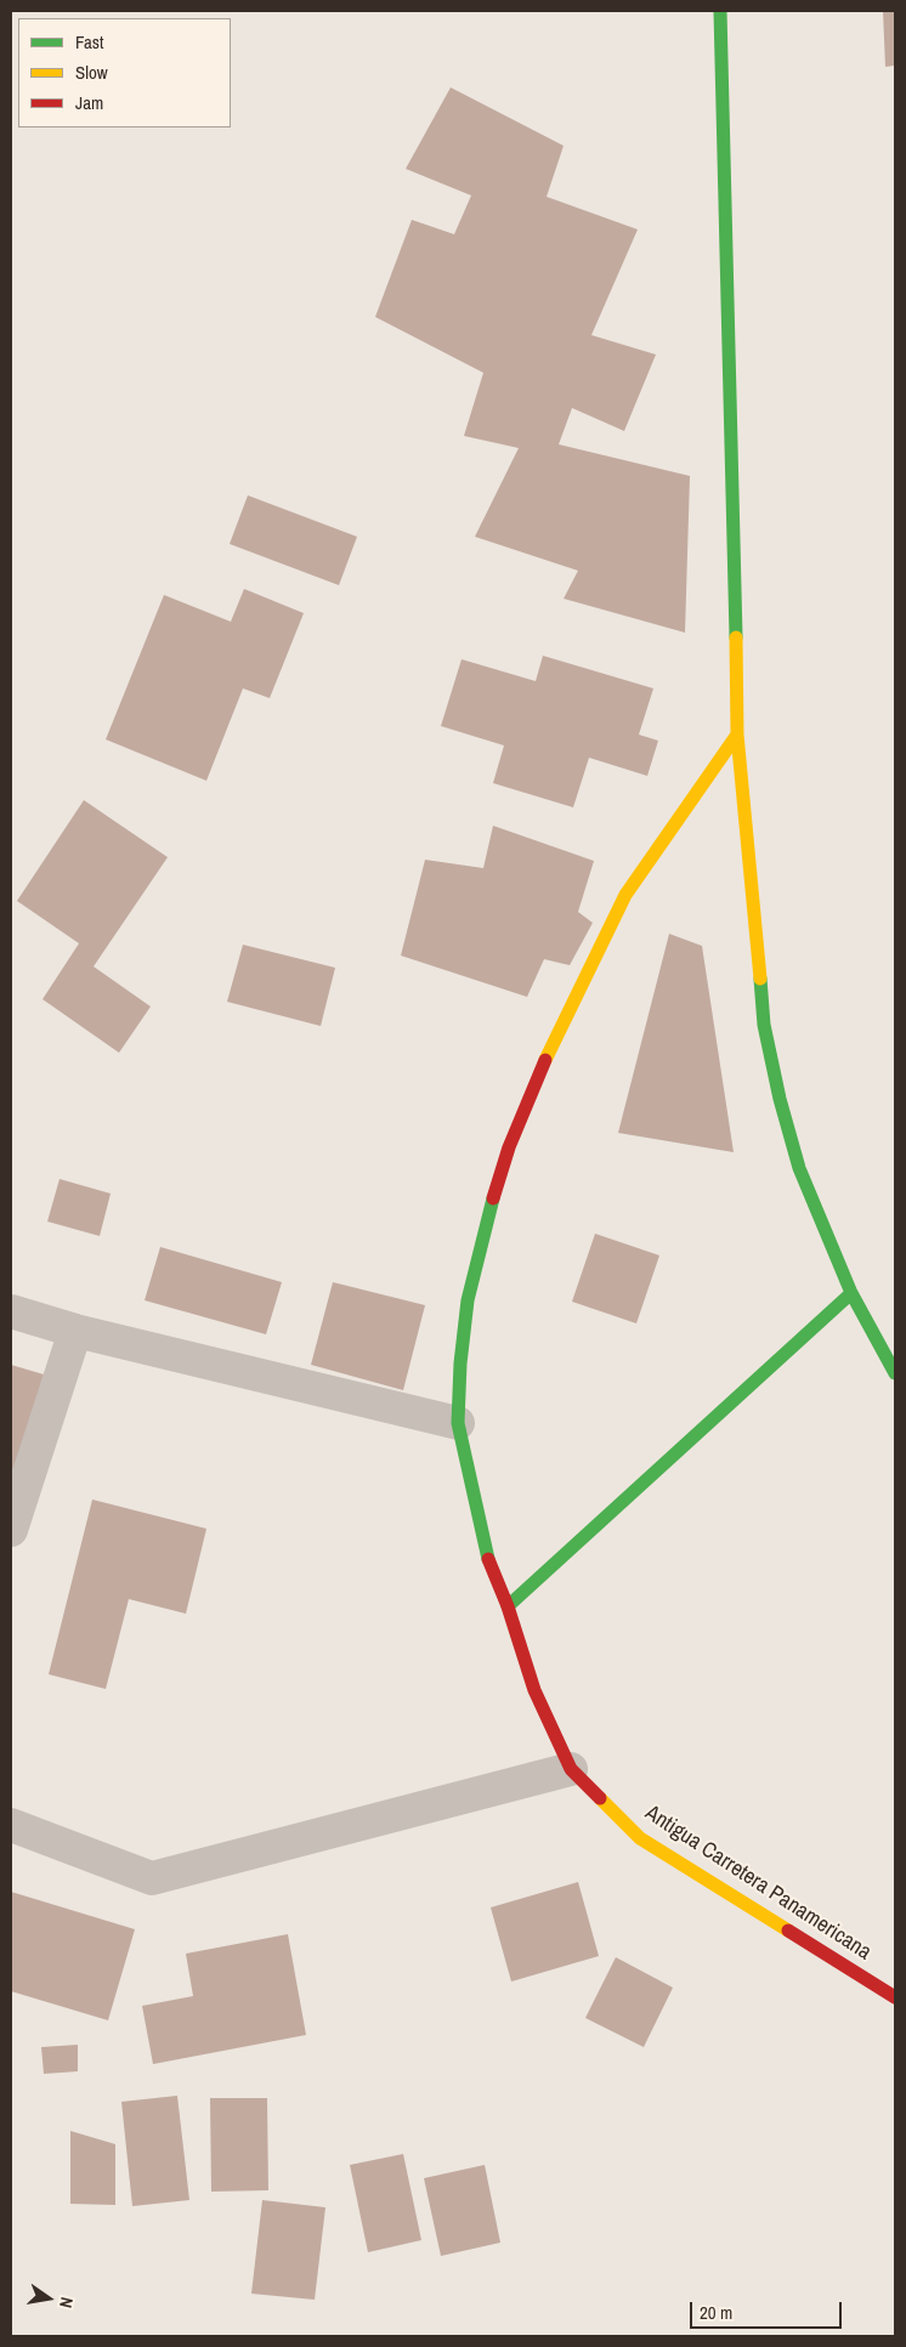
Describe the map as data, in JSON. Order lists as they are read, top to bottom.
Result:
{
  "streets": {
    "street": ["Antigua Carretera Panamericana"]
  },
  "legend": ["Fast", "Slow", "Jam"],
  "scale_bar": "20 m",
  "north": "right"
}
